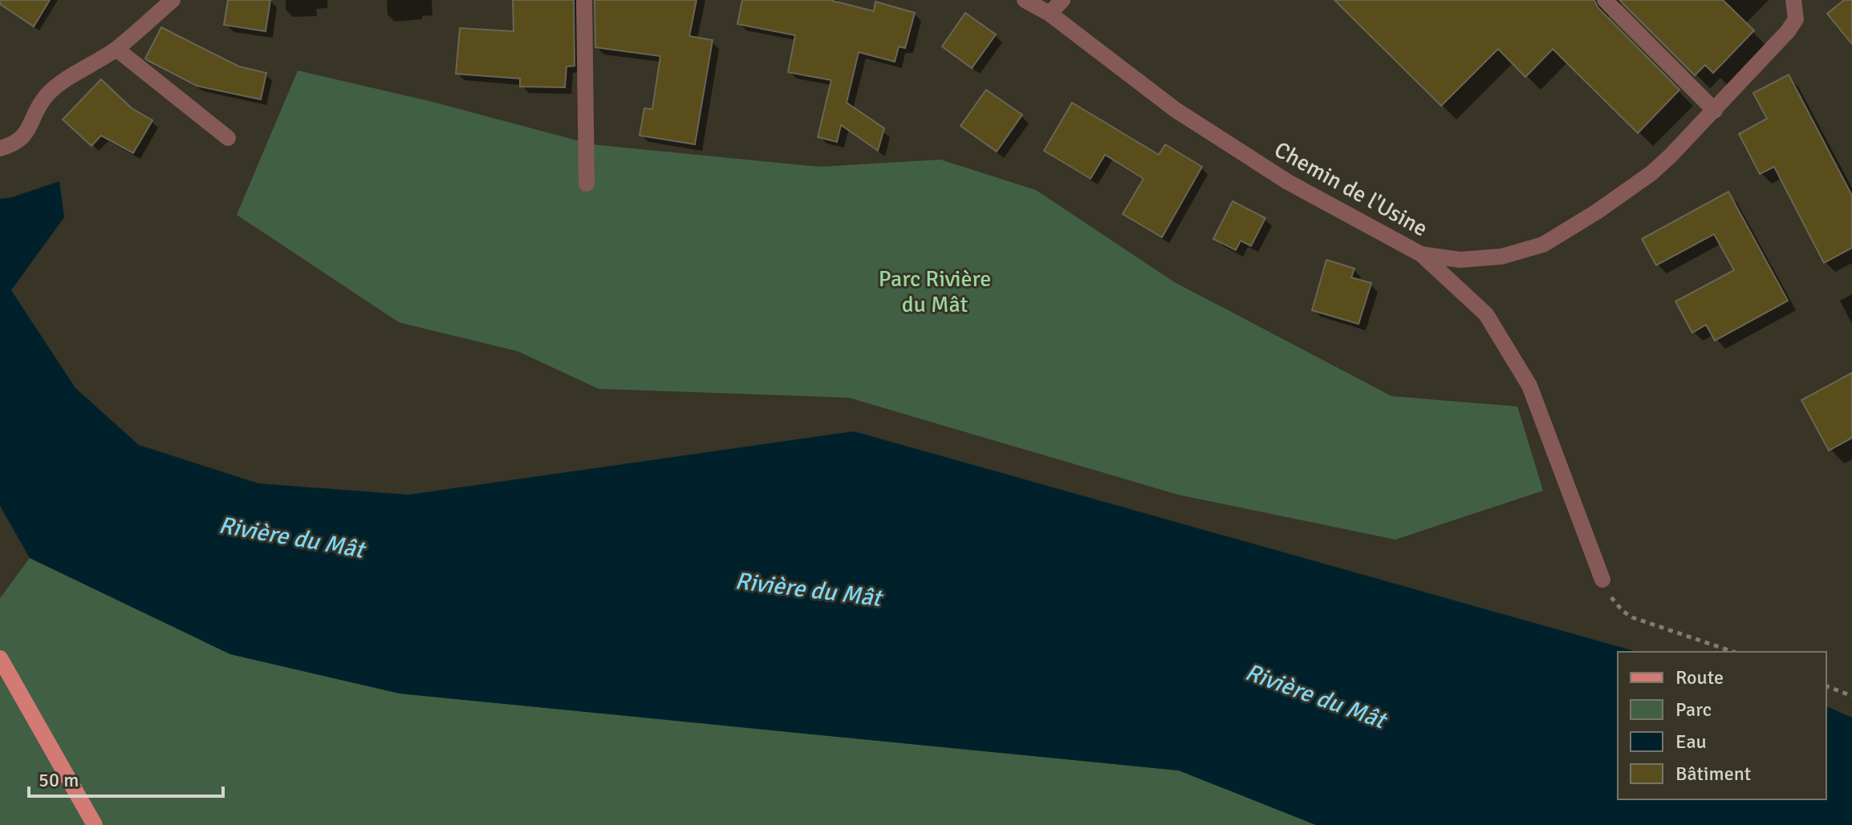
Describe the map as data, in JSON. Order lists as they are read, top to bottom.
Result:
{
  "streets": {
    "street": ["Chemin de l'Usine"]
  },
  "water": ["Rivière du Mât"],
  "parks": ["Parc Rivière du Mât"],
  "legend": [
    "Route",
    "Parc",
    "Eau",
    "Bâtiment"
  ],
  "scale_bar": "50 m"
}
